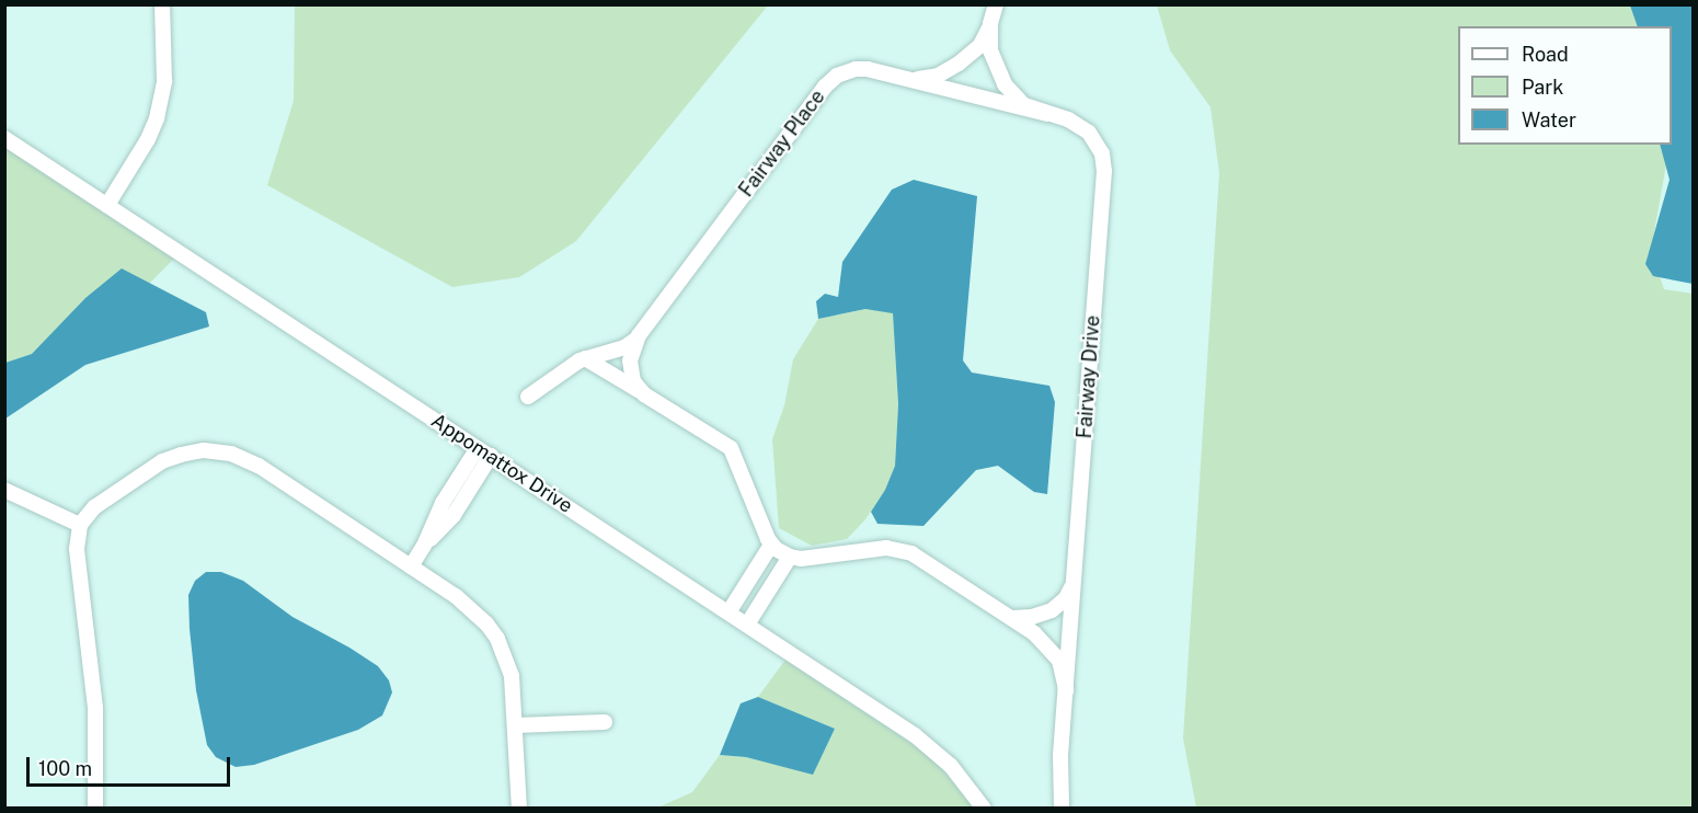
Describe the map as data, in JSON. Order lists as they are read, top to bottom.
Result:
{
  "streets": {
    "street": ["Fairway Place", "Fairway Drive", "Appomattox Drive"]
  },
  "crossings": [
    ["Fairway Place", "Fairway Drive"]
  ],
  "legend": ["Road", "Park", "Water"],
  "scale_bar": "100 m"
}
